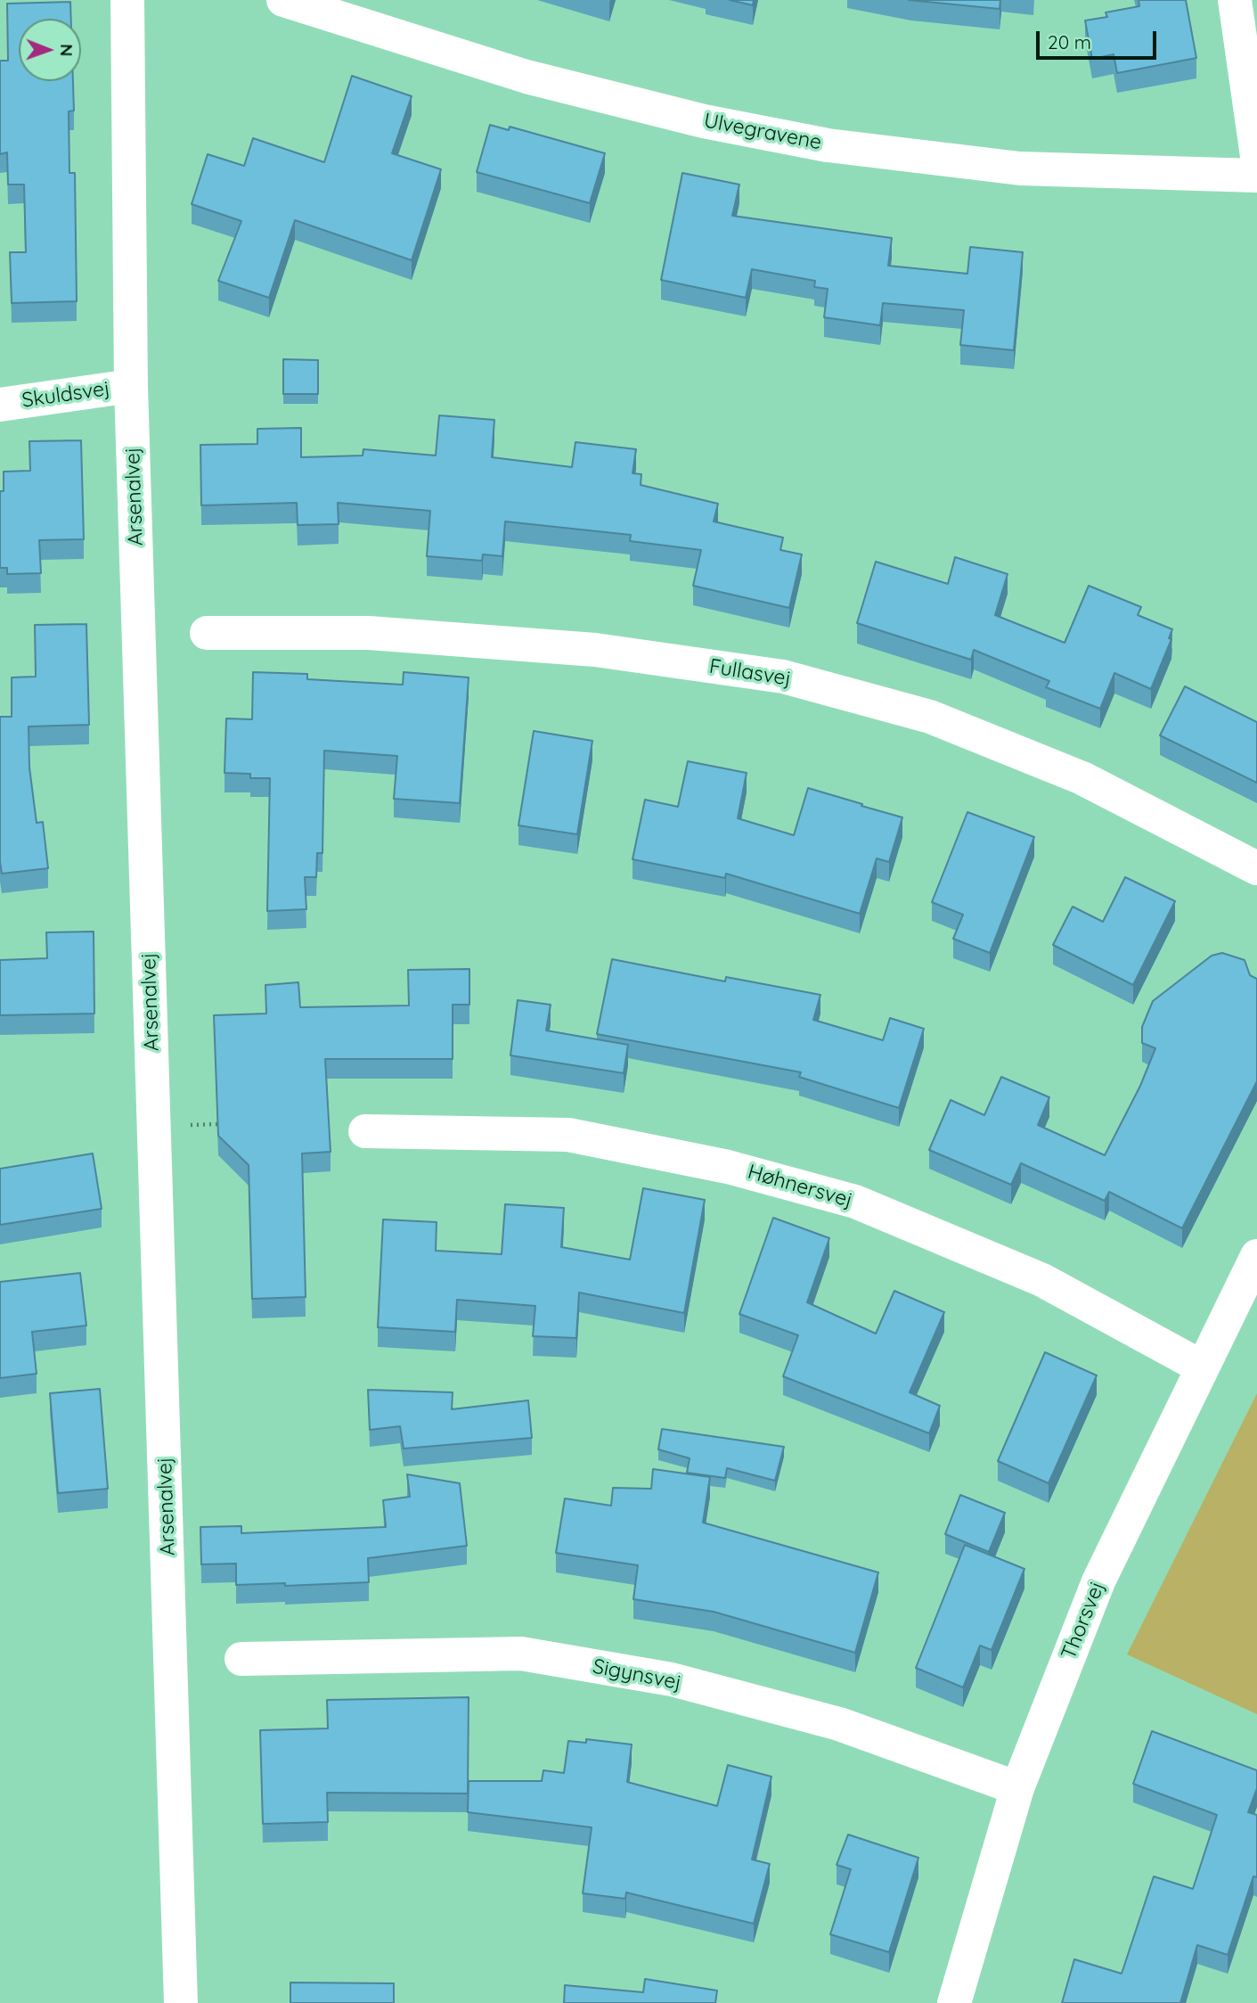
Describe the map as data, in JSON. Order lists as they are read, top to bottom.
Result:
{
  "streets": {
    "street": [
      "Ulvegravene",
      "Skuldsvej",
      "Arsenalvej",
      "Fullasvej",
      "Høhnersvej",
      "Thorsvej",
      "Sigynsvej"
    ]
  },
  "crossings": [
    ["Skuldsvej", "Arsenalvej"],
    ["Høhnersvej", "Thorsvej"],
    ["Thorsvej", "Sigynsvej"]
  ],
  "scale_bar": "20 m",
  "north": "right"
}
